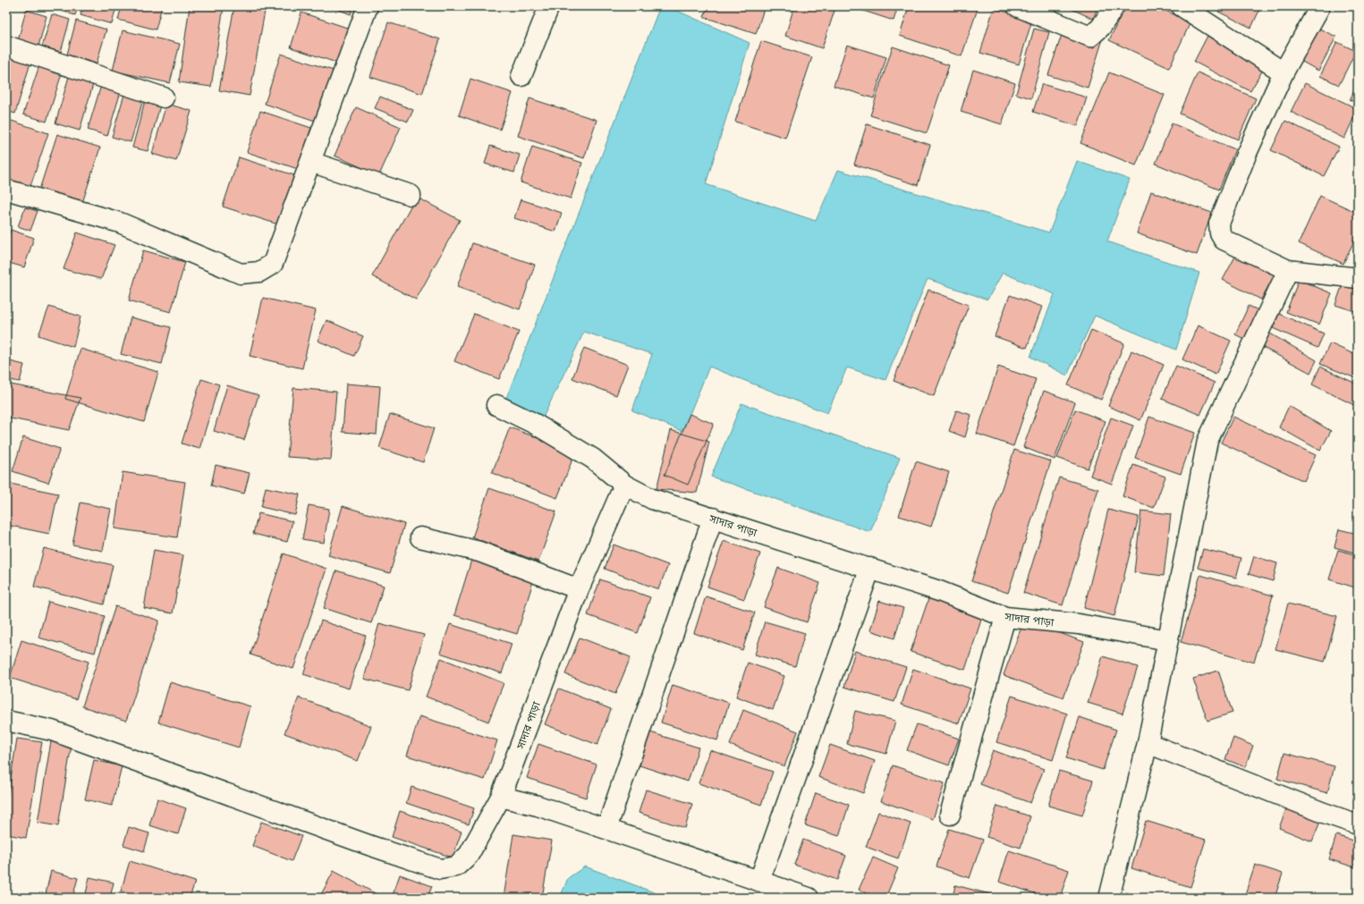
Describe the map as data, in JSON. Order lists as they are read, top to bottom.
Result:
{
  "streets": {
    "street": ["সাদার পাড়া"]
  }
}
